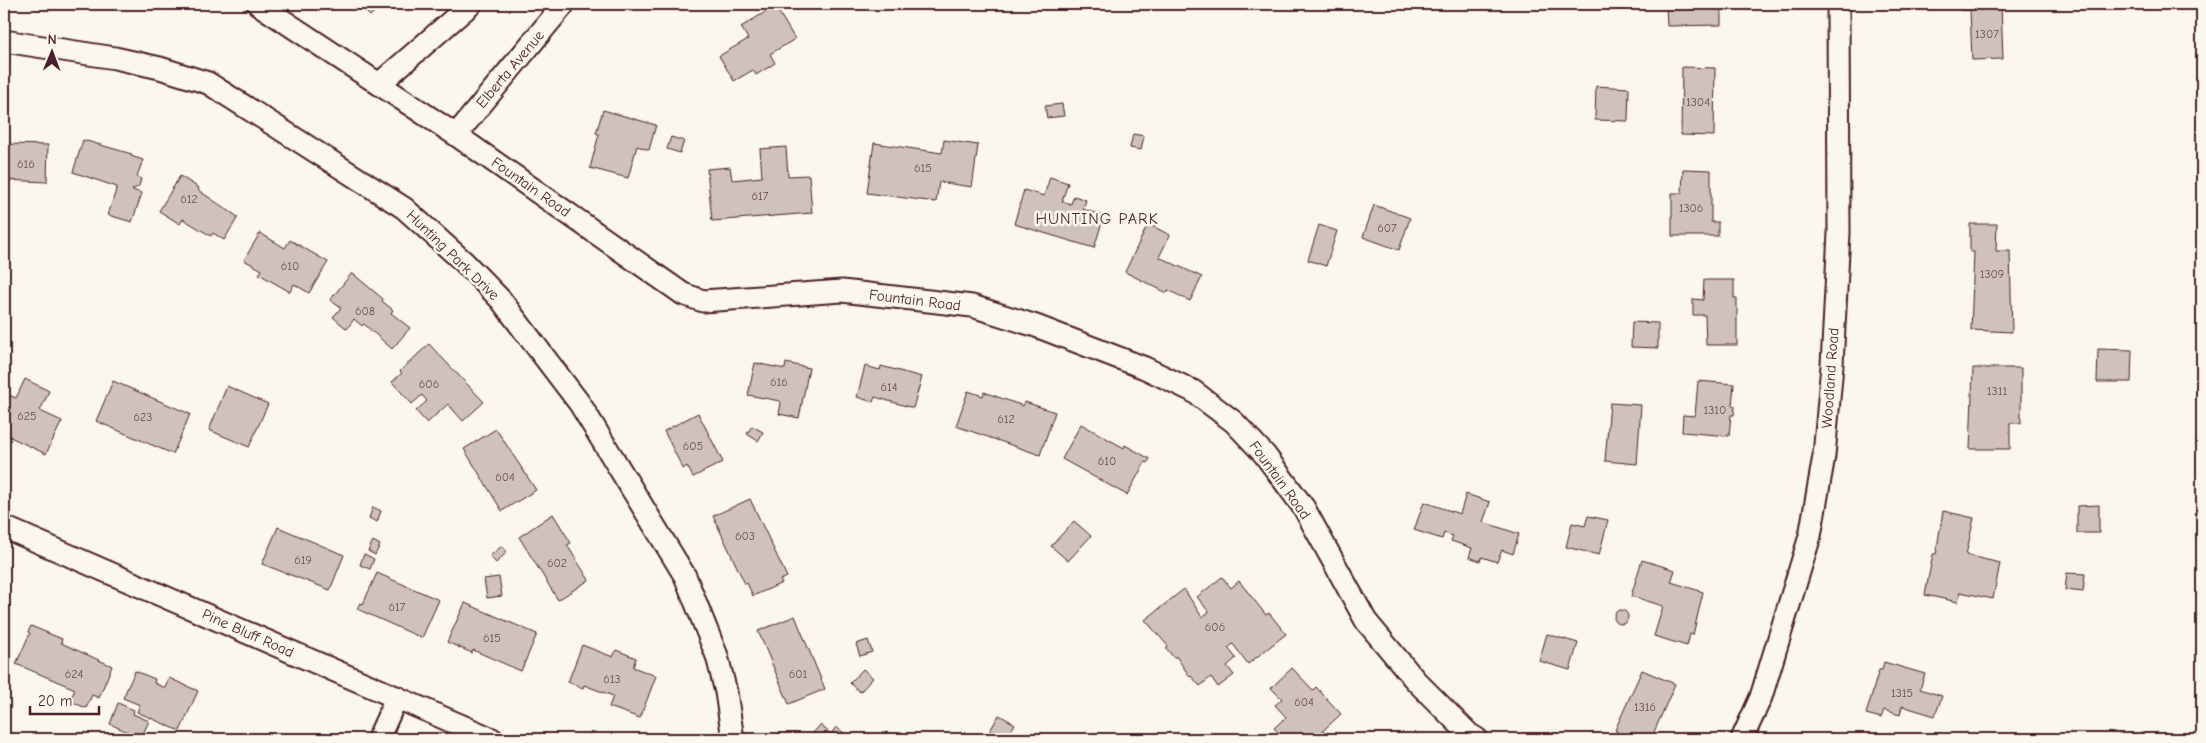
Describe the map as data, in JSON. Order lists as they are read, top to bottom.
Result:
{
  "streets": {
    "street": [
      "Elberta Avenue",
      "Fountain Road",
      "Hunting Park Drive",
      "Woodland Road",
      "Pine Bluff Road"
    ]
  },
  "crossings": [
    ["Elberta Avenue", "Fountain Road"]
  ],
  "districts": ["HUNTING PARK"],
  "house_numbers": [
    "1307",
    "1304",
    "616",
    "615",
    "617",
    "612",
    "1306",
    "607",
    "610",
    "1309",
    "608",
    "616",
    "606",
    "614",
    "1311",
    "1310",
    "625",
    "623",
    "612",
    "605",
    "610",
    "604",
    "603",
    "619",
    "602",
    "617",
    "606",
    "615",
    "624",
    "601",
    "613",
    "1315",
    "604",
    "1316"
  ],
  "scale_bar": "20 m",
  "north": "top"
}
